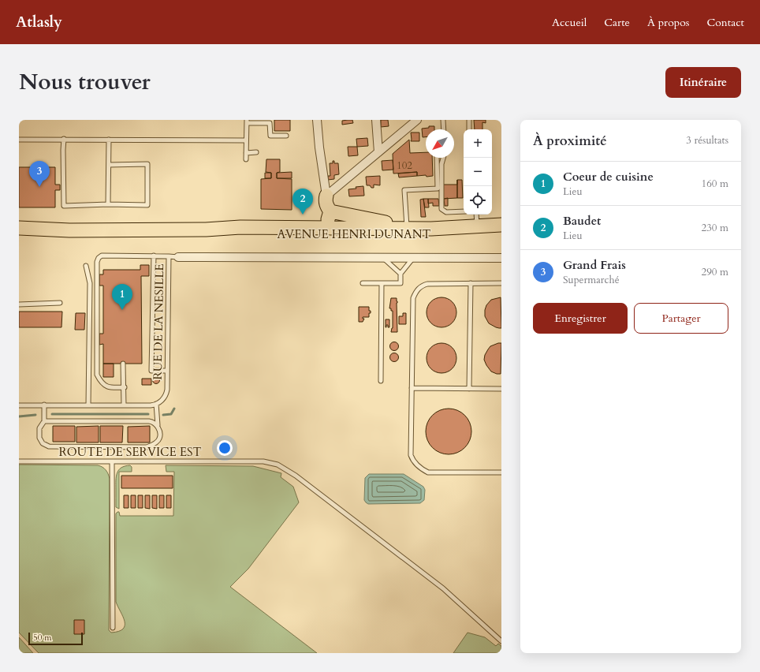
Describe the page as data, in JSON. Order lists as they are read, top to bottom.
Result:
{
  "streets": {
    "main road": ["AVENUE HENRI DUNANT"],
    "lane": ["RUE DE LA NESILLE", "ROUTE DE SERVICE EST"]
  },
  "house_numbers": ["102"],
  "scale_bar": "50 m",
  "north": "bottom left",
  "page": {
    "header": "Atlasly",
    "nav": [
      "Accueil",
      "Carte",
      "À propos",
      "Contact"
    ],
    "title": "Nous trouver",
    "buttons": [
      "Itinéraire",
      ["Enregistrer", "Partager"]
    ],
    "heading": ["À proximité", "3 résultats"],
    "map_buttons": ["+", "−"],
    "pins": ["3", "2", "1"],
    "list": [
      {
        "mark": "1",
        "name": "Coeur de cuisine",
        "note": "Lieu",
        "value": "160 m"
      },
      {
        "mark": "2",
        "name": "Baudet",
        "note": "Lieu",
        "value": "230 m"
      },
      {
        "mark": "3",
        "name": "Grand Frais",
        "note": "Supermarché",
        "value": "290 m"
      }
    ],
    "scale": "50 m"
  }
}
